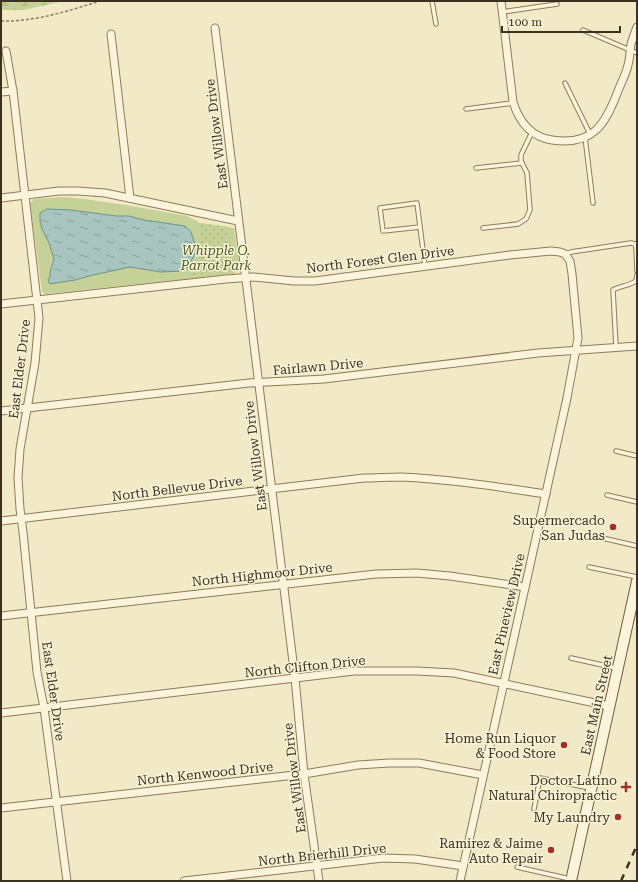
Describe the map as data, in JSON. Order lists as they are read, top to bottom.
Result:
{
  "streets": {
    "main road": ["East Main Street"],
    "street": [
      "East Willow Drive",
      "North Forest Glen Drive",
      "Fairlawn Drive",
      "East Elder Drive",
      "North Bellevue Drive",
      "North Highmoor Drive",
      "East Pineview Drive",
      "North Clifton Drive",
      "North Kenwood Drive",
      "North Brierhill Drive"
    ]
  },
  "crossings": [
    ["East Willow Drive", "North Forest Glen Drive"],
    ["East Willow Drive", "Fairlawn Drive"],
    ["East Willow Drive", "North Bellevue Drive"],
    ["East Willow Drive", "North Highmoor Drive"],
    ["East Willow Drive", "North Clifton Drive"],
    ["East Willow Drive", "North Kenwood Drive"],
    ["East Willow Drive", "North Brierhill Drive"],
    ["North Forest Glen Drive", "East Elder Drive"],
    ["North Forest Glen Drive", "East Pineview Drive"],
    ["Fairlawn Drive", "East Elder Drive"],
    ["Fairlawn Drive", "East Pineview Drive"],
    ["East Elder Drive", "North Bellevue Drive"],
    ["East Elder Drive", "North Highmoor Drive"],
    ["East Elder Drive", "North Clifton Drive"],
    ["East Elder Drive", "North Kenwood Drive"],
    ["North Bellevue Drive", "East Pineview Drive"],
    ["North Highmoor Drive", "East Pineview Drive"],
    ["East Pineview Drive", "North Clifton Drive"],
    ["East Pineview Drive", "North Kenwood Drive"],
    ["East Pineview Drive", "North Brierhill Drive"],
    ["North Clifton Drive", "East Main Street"]
  ],
  "parks": ["Whipple O. Parrot Park"],
  "places": {
    "other": [
      "Supermercado San Judas",
      "Home Run Liquor & Food Store",
      "My Laundry",
      "Ramirez & Jaime Auto Repair"
    ],
    "health": ["Doctor Latino Natural Chiropractic"]
  },
  "scale_bar": "100 m"
}
